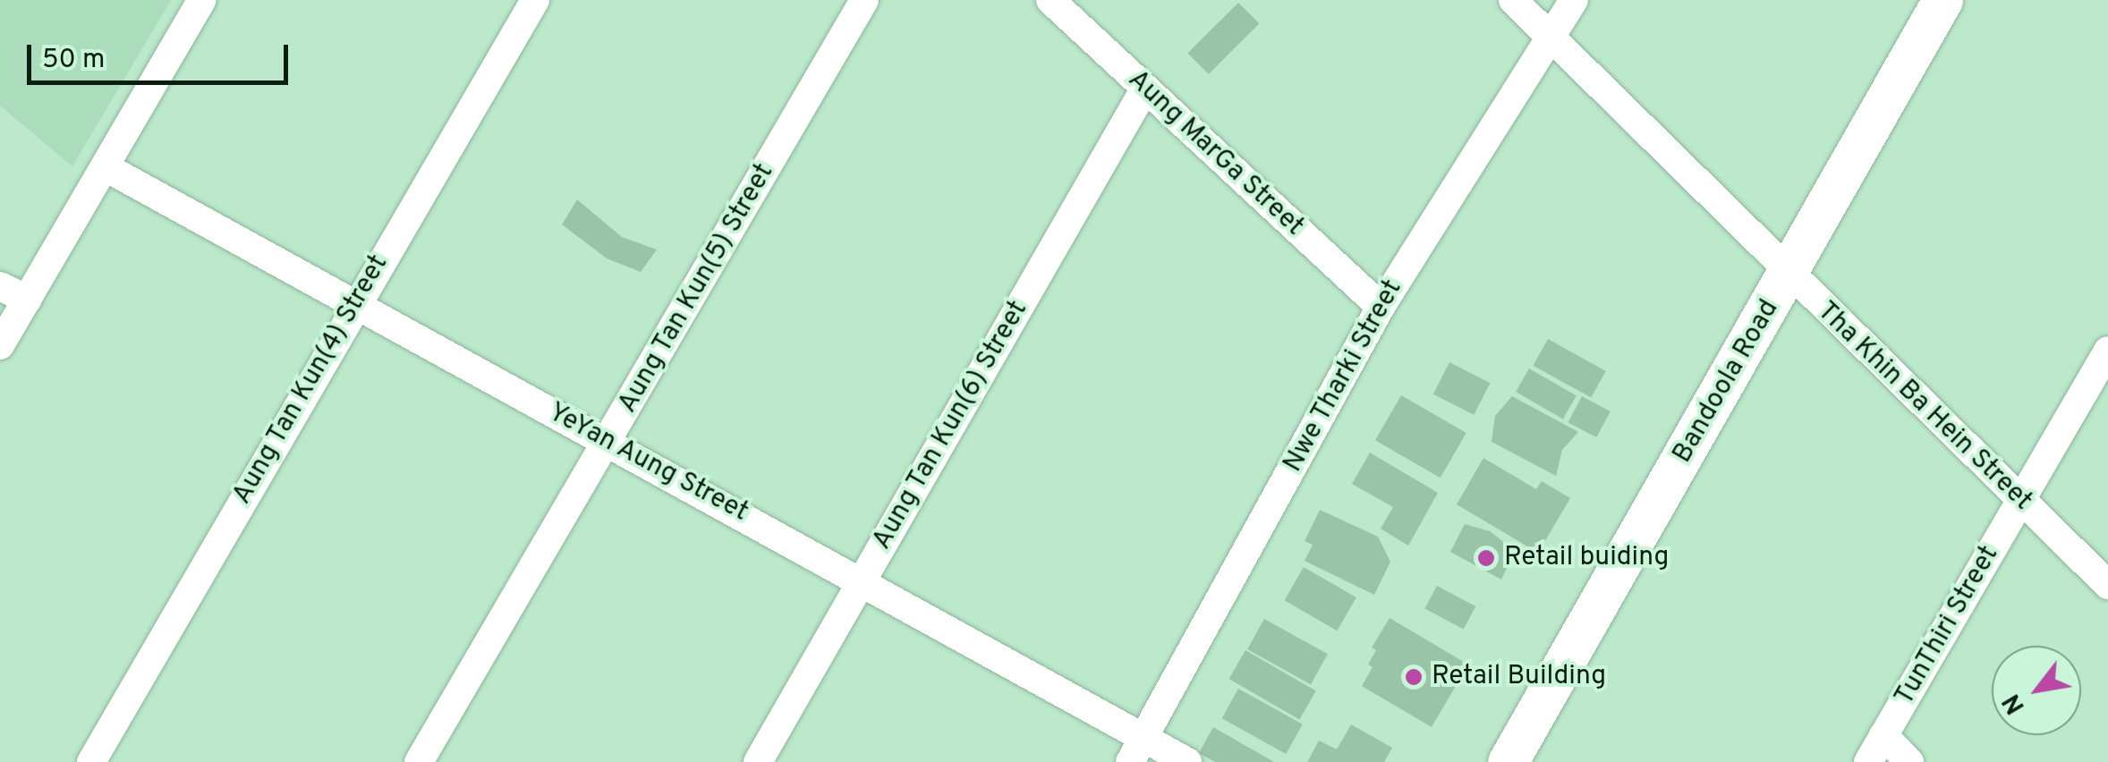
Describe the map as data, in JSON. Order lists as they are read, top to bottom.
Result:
{
  "streets": {
    "street": [
      "Aung MarGa Street",
      "Aung Tan Kun(5) Street",
      "Nwe Tharki Street",
      "Aung Tan Kun(4) Street",
      "Bandoola Road",
      "Tha Khin Ba Hein Street",
      "Aung Tan Kun(6) Street",
      "YeYan Aung Street",
      "TunThiri Street"
    ]
  },
  "crossings": [
    ["Aung MarGa Street", "Nwe Tharki Street"],
    ["Aung MarGa Street", "Aung Tan Kun(6) Street"],
    ["Aung Tan Kun(5) Street", "YeYan Aung Street"],
    ["Nwe Tharki Street", "Tha Khin Ba Hein Street"],
    ["Nwe Tharki Street", "YeYan Aung Street"],
    ["Aung Tan Kun(4) Street", "YeYan Aung Street"],
    ["Bandoola Road", "Tha Khin Ba Hein Street"],
    ["Tha Khin Ba Hein Street", "TunThiri Street"],
    ["Aung Tan Kun(6) Street", "YeYan Aung Street"]
  ],
  "places": ["Retail buiding", "Retail Building"],
  "scale_bar": "50 m",
  "north": "bottom left"
}
